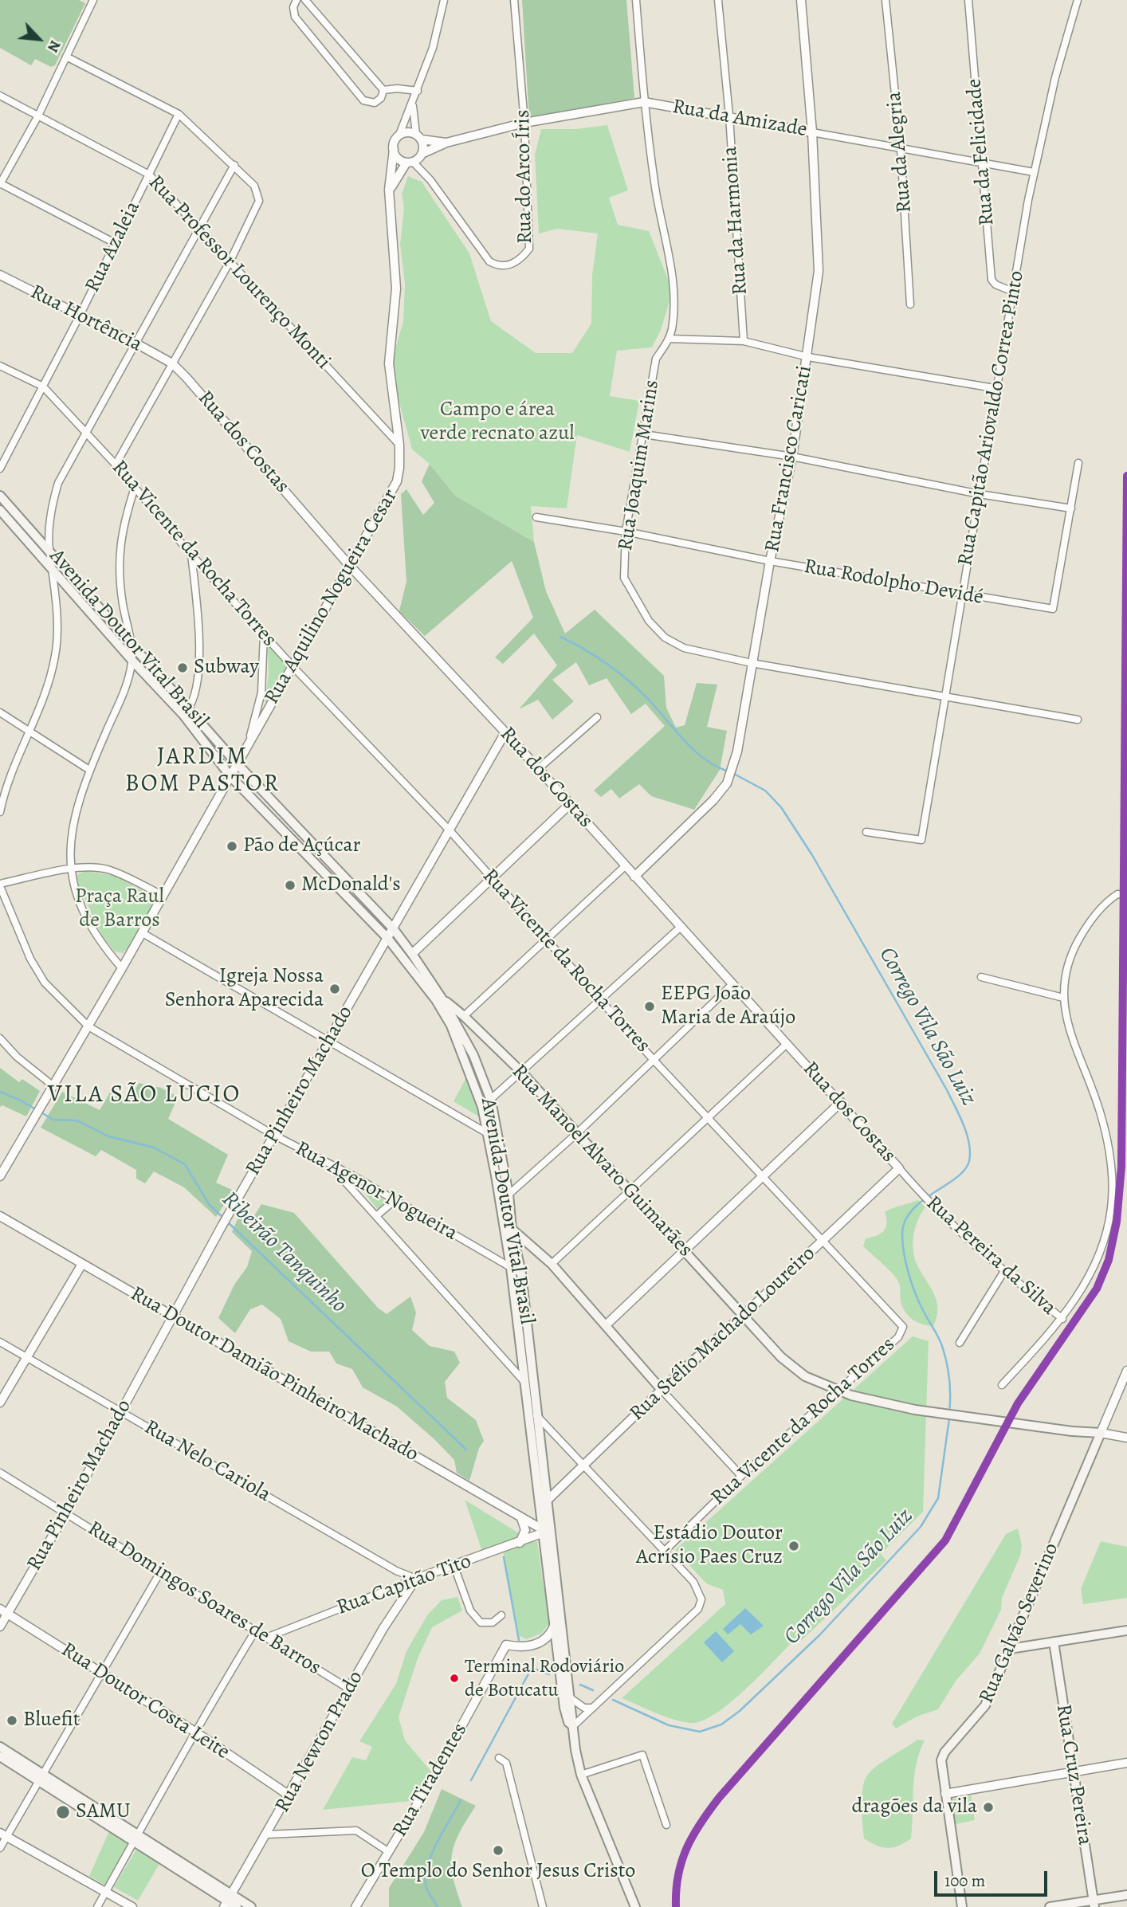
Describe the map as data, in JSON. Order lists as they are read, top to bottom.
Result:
{
  "streets": {
    "main road": [
      "Avenida Doutor Vital Brasil",
      "Rua Manoel Alvaro Guimarães",
      "Rua Stélio Machado Loureiro",
      "Rua Galvão Severino",
      "Rua Cruz Pereira"
    ],
    "street": [
      "Rua da Amizade",
      "Rua da Alegria",
      "Rua da Felicidade",
      "Rua do Arco Íris",
      "Rua da Harmonia",
      "Rua Azaleia",
      "Rua Professor Lourenço Monti",
      "Rua Hortência",
      "Rua Capitão Ariovaldo Correa Pinto",
      "Rua dos Costas",
      "Rua Francisco Caricati",
      "Rua Joaquim Marins",
      "Rua Vicente da Rocha Torres",
      "Rua Rodolpho Devidé",
      "Rua Aquilino Nogueira Cesar",
      "Rua Pinheiro Machado",
      "Rua Agenor Nogueira",
      "Rua Pereira da Silva",
      "Rua Doutor Damião Pinheiro Machado",
      "Rua Nelo Cariola",
      "Rua Capitão Tito",
      "Rua Domingos Soares de Barros",
      "Rua Doutor Costa Leite",
      "Rua Newton Prado",
      "Rua Tiradentes"
    ]
  },
  "crossings": [
    ["Rua da Amizade", "Rua da Alegria"],
    ["Rua da Amizade", "Rua da Felicidade"],
    ["Rua da Amizade", "Rua do Arco Íris"],
    ["Rua da Amizade", "Rua da Harmonia"],
    ["Rua da Amizade", "Rua Capitão Ariovaldo Correa Pinto"],
    ["Rua da Amizade", "Rua Francisco Caricati"],
    ["Rua da Amizade", "Rua Joaquim Marins"],
    ["Rua da Amizade", "Rua Aquilino Nogueira Cesar"],
    ["Rua da Felicidade", "Rua Capitão Ariovaldo Correa Pinto"],
    ["Rua do Arco Íris", "Rua Aquilino Nogueira Cesar"],
    ["Rua Azaleia", "Rua Professor Lourenço Monti"],
    ["Rua Azaleia", "Rua Hortência"],
    ["Rua Azaleia", "Rua Vicente da Rocha Torres"],
    ["Rua Professor Lourenço Monti", "Rua Aquilino Nogueira Cesar"],
    ["Rua Hortência", "Rua dos Costas"],
    ["Rua Capitão Ariovaldo Correa Pinto", "Rua Joaquim Marins"],
    ["Rua Capitão Ariovaldo Correa Pinto", "Rua Rodolpho Devidé"],
    ["Rua dos Costas", "Rua Francisco Caricati"],
    ["Rua dos Costas", "Rua Aquilino Nogueira Cesar"],
    ["Rua dos Costas", "Rua Pinheiro Machado"],
    ["Rua dos Costas", "Rua Pereira da Silva"],
    ["Rua dos Costas", "Rua Stélio Machado Loureiro"],
    ["Rua Francisco Caricati", "Rua Joaquim Marins"],
    ["Rua Francisco Caricati", "Rua Rodolpho Devidé"],
    ["Rua Joaquim Marins", "Rua Rodolpho Devidé"],
    ["Rua Vicente da Rocha Torres", "Rua Aquilino Nogueira Cesar"],
    ["Rua Vicente da Rocha Torres", "Rua Pinheiro Machado"],
    ["Rua Vicente da Rocha Torres", "Rua Stélio Machado Loureiro"],
    ["Rua Aquilino Nogueira Cesar", "Avenida Doutor Vital Brasil"],
    ["Rua Aquilino Nogueira Cesar", "Rua Agenor Nogueira"],
    ["Avenida Doutor Vital Brasil", "Rua Pinheiro Machado"],
    ["Avenida Doutor Vital Brasil", "Rua Manoel Alvaro Guimarães"],
    ["Avenida Doutor Vital Brasil", "Rua Agenor Nogueira"],
    ["Avenida Doutor Vital Brasil", "Rua Stélio Machado Loureiro"],
    ["Avenida Doutor Vital Brasil", "Rua Doutor Damião Pinheiro Machado"],
    ["Avenida Doutor Vital Brasil", "Rua Capitão Tito"],
    ["Avenida Doutor Vital Brasil", "Rua Tiradentes"],
    ["Rua Pinheiro Machado", "Rua Agenor Nogueira"],
    ["Rua Pinheiro Machado", "Rua Doutor Damião Pinheiro Machado"],
    ["Rua Pinheiro Machado", "Rua Nelo Cariola"],
    ["Rua Pinheiro Machado", "Rua Domingos Soares de Barros"],
    ["Rua Pinheiro Machado", "Rua Doutor Costa Leite"],
    ["Rua Manoel Alvaro Guimarães", "Rua Stélio Machado Loureiro"],
    ["Rua Manoel Alvaro Guimarães", "Rua Galvão Severino"],
    ["Rua Doutor Damião Pinheiro Machado", "Rua Capitão Tito"],
    ["Rua Nelo Cariola", "Rua Capitão Tito"],
    ["Rua Nelo Cariola", "Rua Newton Prado"],
    ["Rua Capitão Tito", "Rua Domingos Soares de Barros"],
    ["Rua Capitão Tito", "Rua Newton Prado"],
    ["Rua Domingos Soares de Barros", "Rua Newton Prado"],
    ["Rua Doutor Costa Leite", "Rua Newton Prado"]
  ],
  "districts": ["JARDIM BOM PASTOR", "VILA SÃO LUCIO"],
  "water": ["Corrego Vila São Luiz", "Ribeirão Tanquinho"],
  "parks": ["Campo e área verde recnato azul", "Praça Raul de Barros"],
  "places": [
    "Subway",
    "Pão de Açúcar",
    "McDonald's",
    "Igreja Nossa Senhora Aparecida",
    "EEPG João Maria de Araújo",
    "Estádio Doutor Acrísio Paes Cruz",
    "Terminal Rodoviário de Botucatu",
    "Bluefit",
    "dragões da vila",
    "SAMU",
    "O Templo do Senhor Jesus Cristo"
  ],
  "scale_bar": "100 m",
  "north": "bottom right"
}
